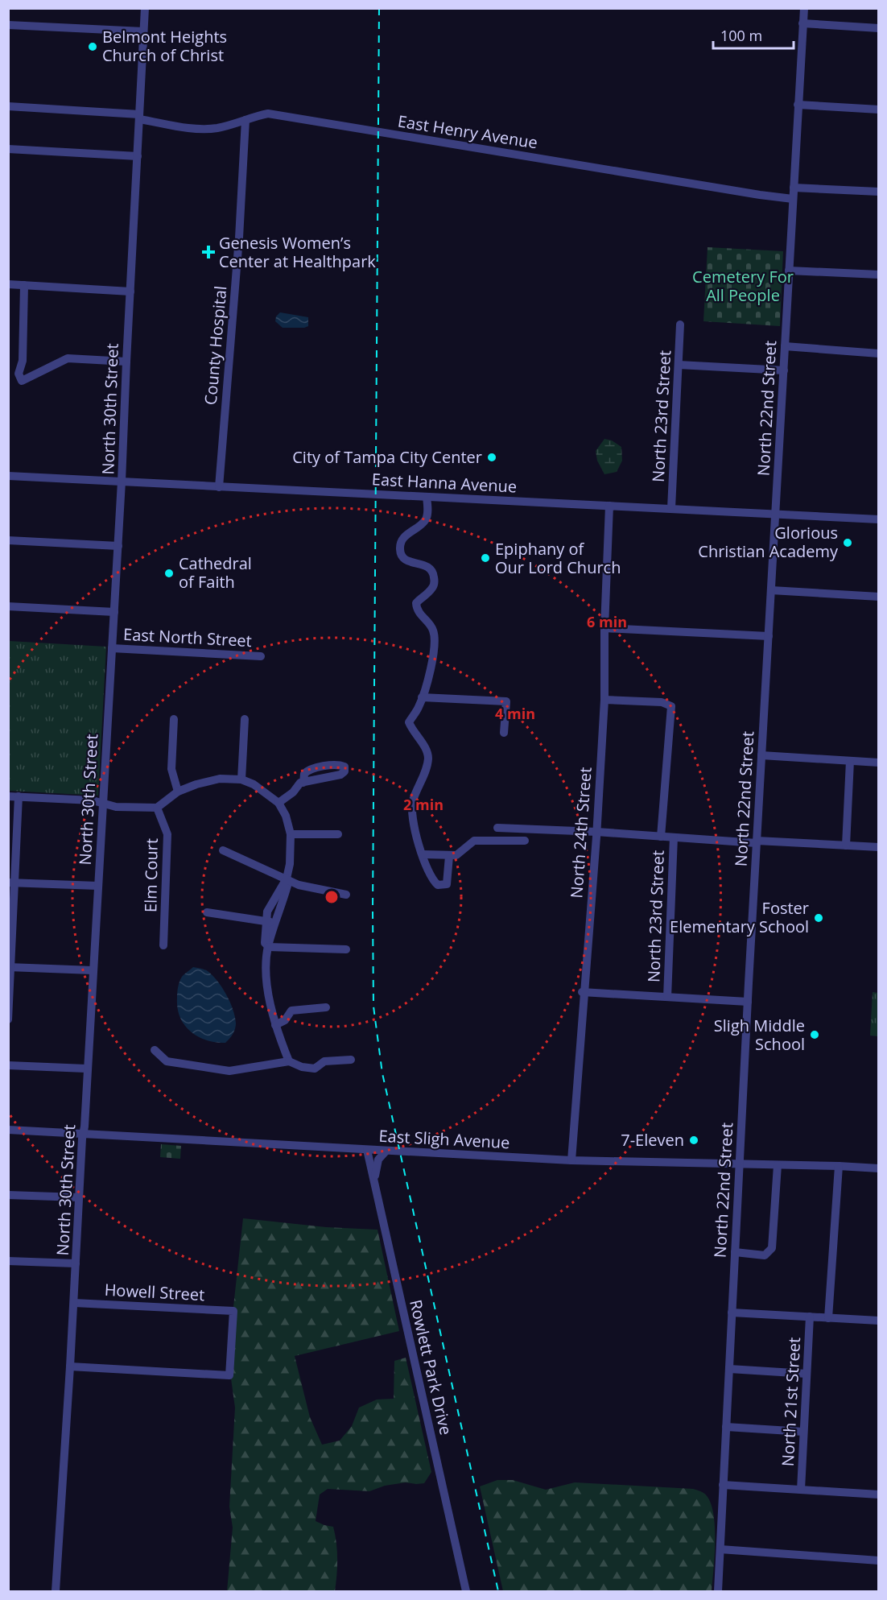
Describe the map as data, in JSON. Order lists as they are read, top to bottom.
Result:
{
  "streets": {
    "street": [
      "East Henry Avenue",
      "County Hospital",
      "North 22nd Street",
      "North 30th Street",
      "North 23rd Street",
      "East Hanna Avenue",
      "East North Street",
      "North 24th Street",
      "Elm Court",
      "East Sligh Avenue",
      "Howell Street",
      "Rowlett Park Drive",
      "North 21st Street"
    ]
  },
  "crossings": [
    ["East Henry Avenue", "County Hospital"],
    ["East Henry Avenue", "North 22nd Street"],
    ["East Henry Avenue", "North 30th Street"],
    ["County Hospital", "East Hanna Avenue"],
    ["North 22nd Street", "East Hanna Avenue"],
    ["North 22nd Street", "East Sligh Avenue"],
    ["North 30th Street", "East Hanna Avenue"],
    ["North 30th Street", "East North Street"],
    ["North 30th Street", "East Sligh Avenue"],
    ["North 30th Street", "Howell Street"],
    ["North 23rd Street", "East Hanna Avenue"],
    ["North 23rd Street", "North 24th Street"],
    ["East Hanna Avenue", "North 24th Street"],
    ["North 24th Street", "East Sligh Avenue"],
    ["East Sligh Avenue", "Rowlett Park Drive"]
  ],
  "parks": ["Cemetery For All People"],
  "places": {
    "other": [
      "Belmont Heights Church of Christ",
      "City of Tampa City Center",
      "Glorious Christian Academy",
      "Epiphany of Our Lord Church",
      "Cathedral of Faith",
      "Foster Elementary School",
      "Sligh Middle School",
      "7-Eleven"
    ],
    "health": ["Genesis Women’s Center at Healthpark"]
  },
  "scale_bar": "100 m",
  "rings": ["6 min", "4 min", "2 min"]
}
